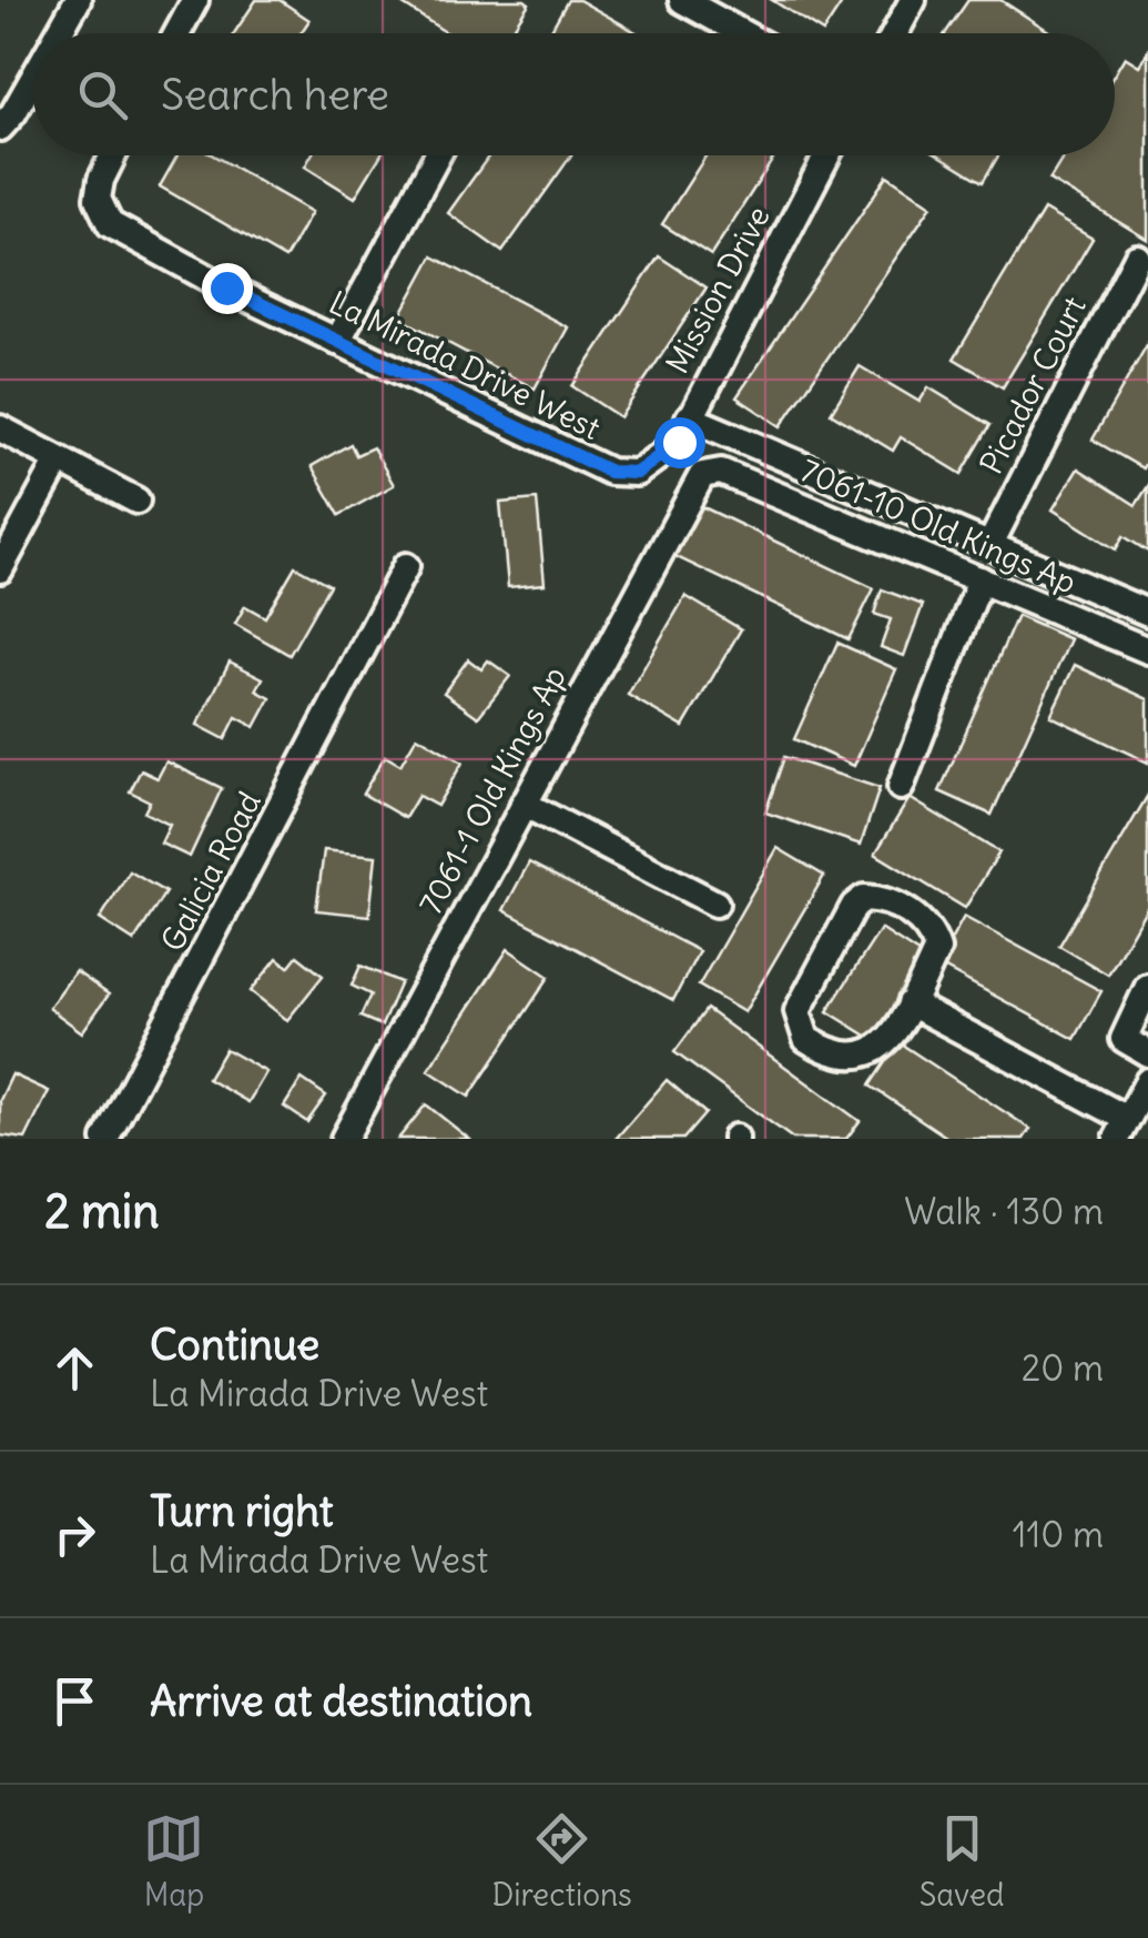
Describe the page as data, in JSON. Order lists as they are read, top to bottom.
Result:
{
  "streets": {
    "street": [
      "Mission Drive",
      "La Mirada Drive West",
      "Picador Court",
      "7061-10 Old Kings Ap",
      "7061-1 Old Kings Ap",
      "Galicia Road"
    ]
  },
  "crossings": [
    ["Mission Drive", "La Mirada Drive West"],
    ["7061-10 Old Kings Ap", "7061-1 Old Kings Ap"]
  ],
  "page": {
    "search": "Search here",
    "heading": ["2 min", "Walk · 130 m"],
    "list": [
      ["Continue", "La Mirada Drive West", "20 m"],
      ["Turn right", "La Mirada Drive West", "110 m"],
      "Arrive at destination"
    ],
    "nav": ["Map", "Directions", "Saved"]
  }
}
